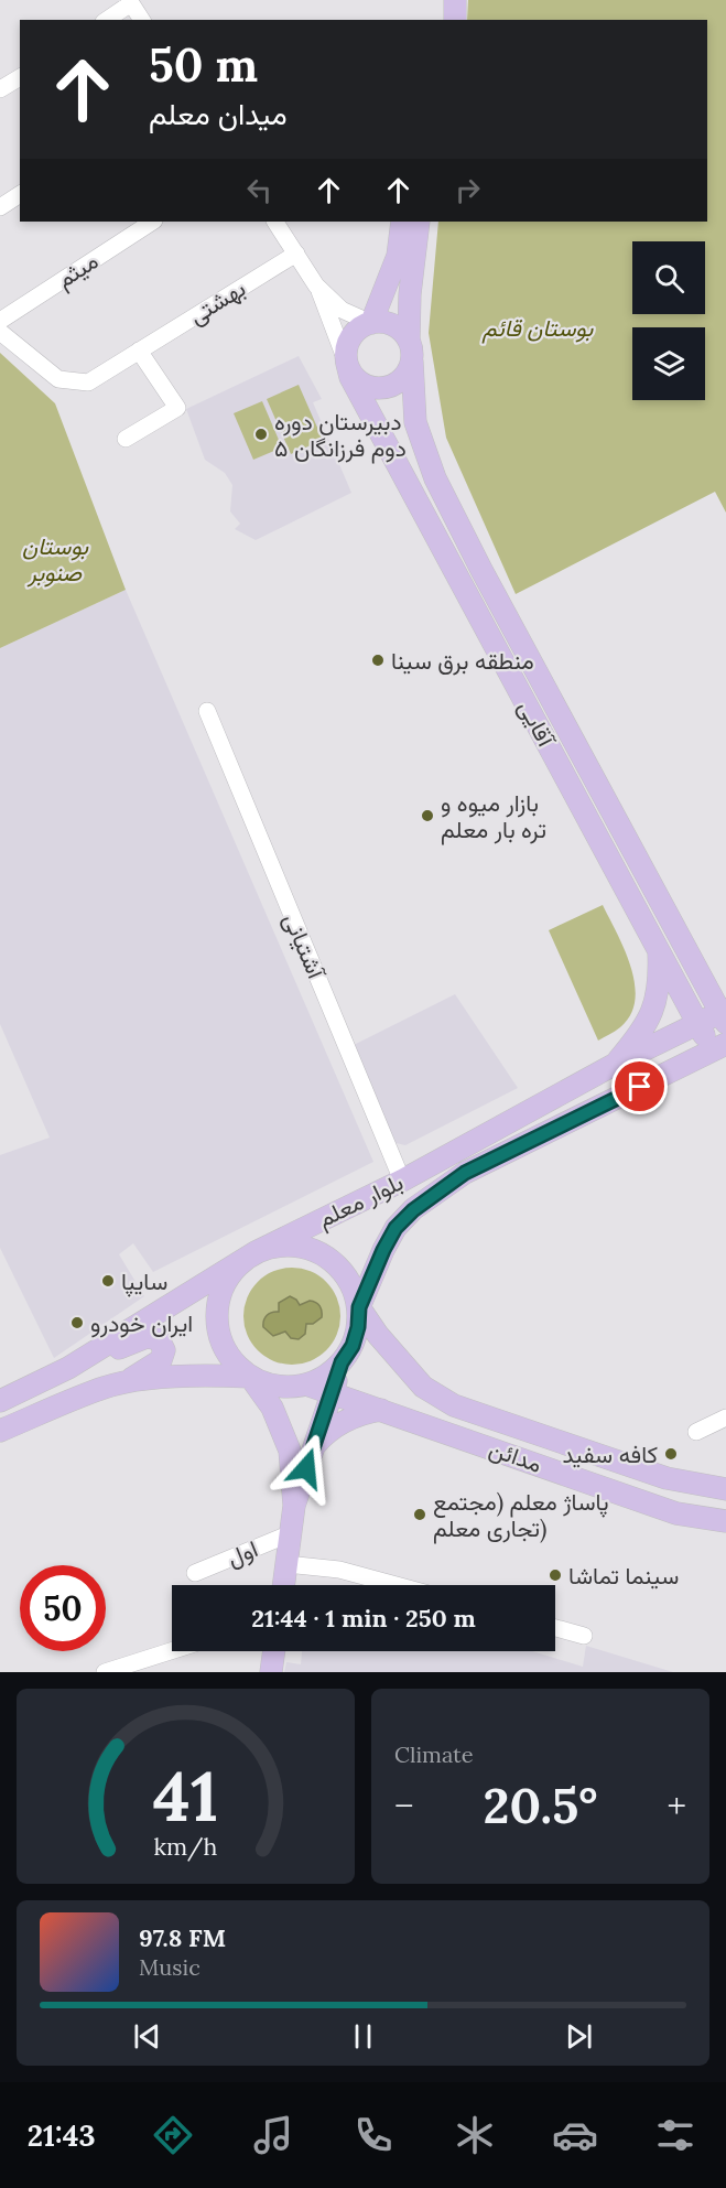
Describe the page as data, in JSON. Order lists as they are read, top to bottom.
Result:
{
  "streets": {
    "main road": ["آقایی", "بلوار معلم", "مدائن"],
    "street": [
      "میثم",
      "بهشتی",
      "آشتیانی",
      "اول"
    ]
  },
  "crossings": [
    ["بهشتی", "آقایی"],
    ["آقایی", "بلوار معلم"],
    ["آشتیانی", "بلوار معلم"],
    ["بلوار معلم", "مدائن"]
  ],
  "parks": ["بوستان قائم", "بوستان صنوبر"],
  "places": [
    "دبیرستان دوره دوم فرزانگان ۵",
    "منطقه برق سینا",
    "بازار میوه و تره بار معلم",
    "سایپا",
    "ایران خودرو",
    "کافه سفید",
    "پاساژ معلم (مجتمع تجاری معلم)",
    "سینما تماشا"
  ],
  "page": {
    "turn": ["50 m", "میدان معلم"],
    "limit": "50",
    "trip": "21:44 · 1 min · 250 m",
    "tile": "Climate",
    "heat": ["−", "20.5°", "+"],
    "song": ["97.8 FM", "Music"],
    "tabs": "21:43",
    "gauge": ["41", "km/h"]
  }
}
